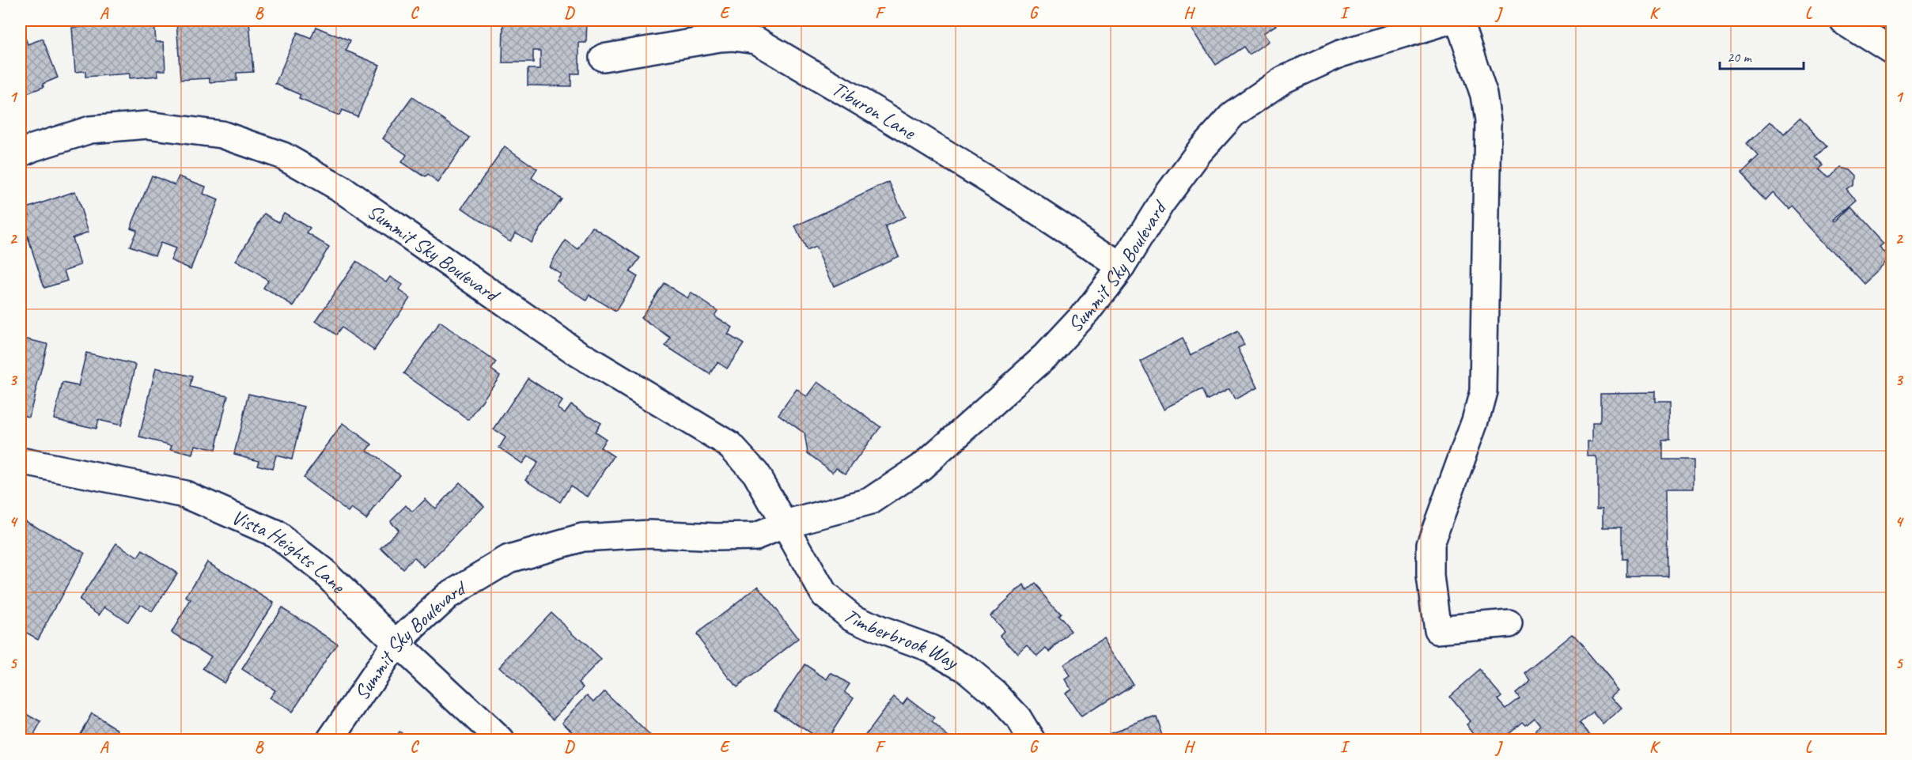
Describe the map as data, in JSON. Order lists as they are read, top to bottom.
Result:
{
  "streets": {
    "street": [
      "Tiburon Lane",
      "Summit Sky Boulevard",
      "Vista Heights Lane",
      "Timberbrook Way"
    ]
  },
  "crossings": [
    ["Tiburon Lane", "Summit Sky Boulevard"],
    ["Summit Sky Boulevard", "Vista Heights Lane"],
    ["Summit Sky Boulevard", "Timberbrook Way"]
  ],
  "scale_bar": "20 m",
  "grid": {
    "columns": [
      "A",
      "B",
      "C",
      "D",
      "E",
      "F",
      "G",
      "H",
      "I",
      "J",
      "K",
      "L"
    ],
    "rows": [
      "1",
      "2",
      "3",
      "4",
      "5"
    ]
  }
}
